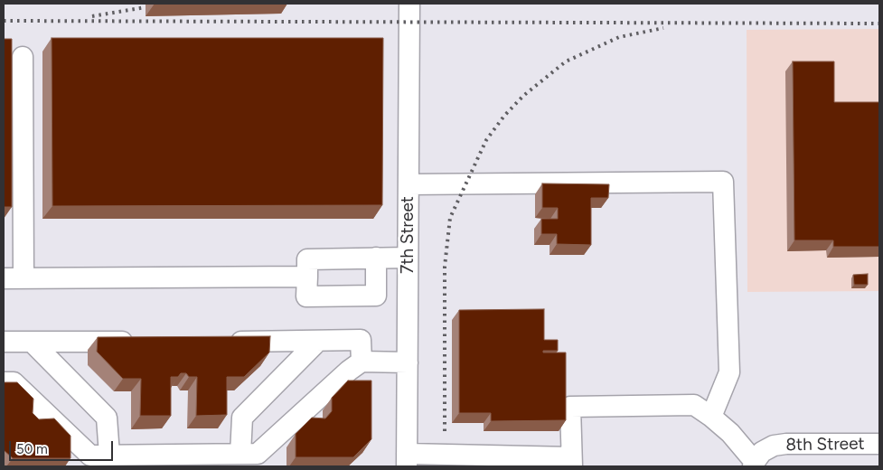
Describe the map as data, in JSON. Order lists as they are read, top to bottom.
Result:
{
  "streets": {
    "street": ["7th Street", "8th Street"]
  },
  "scale_bar": "50 m"
}
